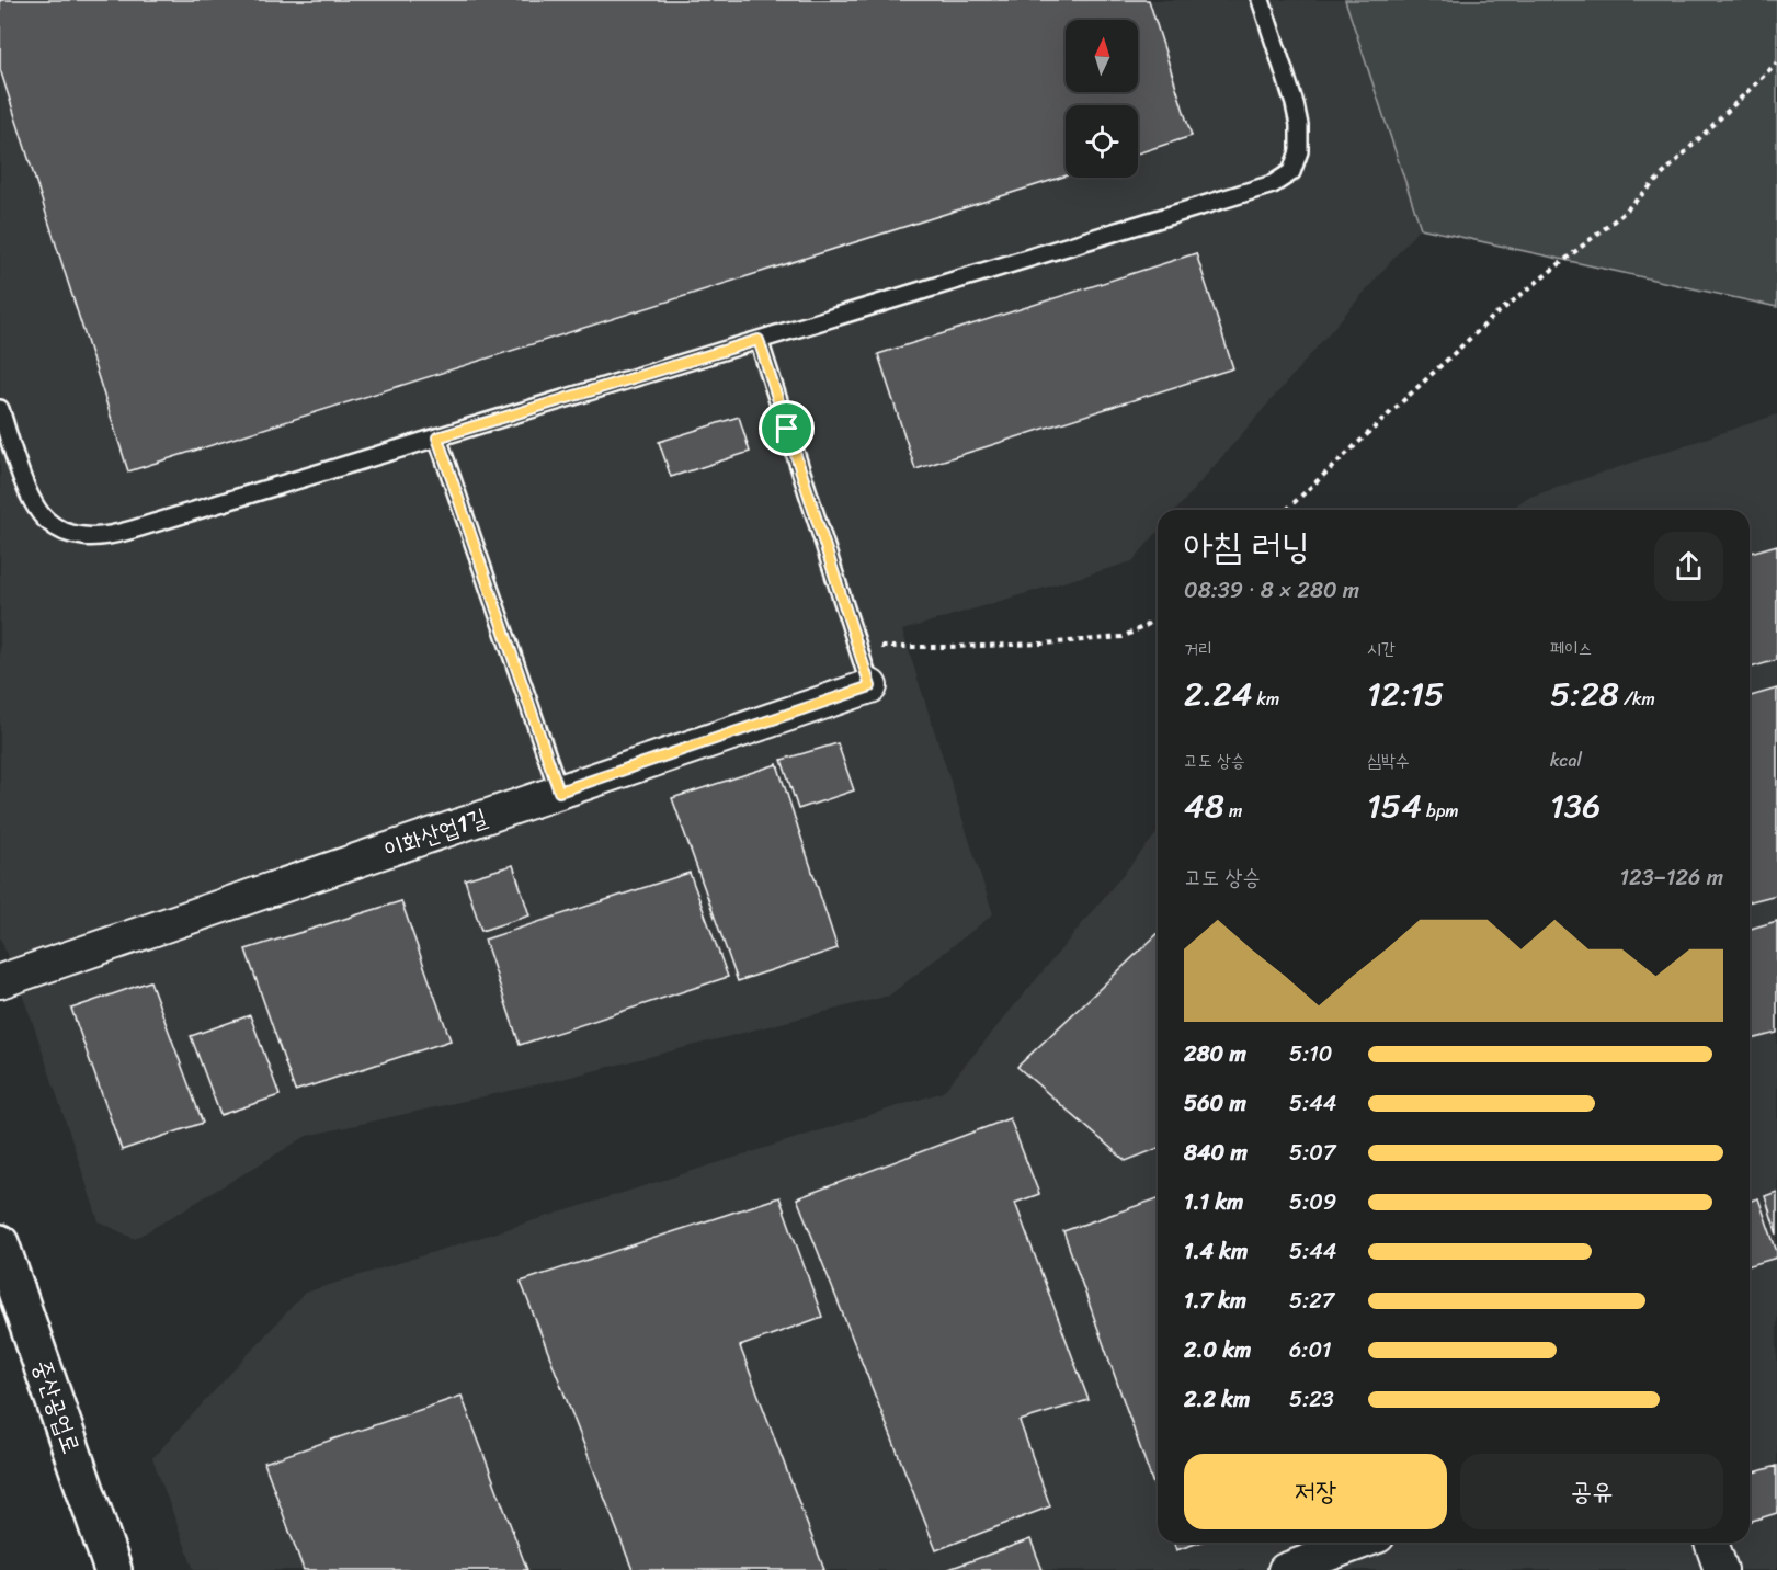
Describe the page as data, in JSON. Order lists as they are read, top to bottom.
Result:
{
  "streets": {
    "street": ["이화산업1길", "중산공업로"]
  },
  "north": "top",
  "page": {
    "heading": ["아침 러닝", "08:39 · 8 × 280 m"],
    "stats": [
      ["거리", "2.24 km"],
      ["시간", "12:15"],
      ["페이스", "5:28 /km"],
      ["고도 상승", "48 m"],
      ["심박수", "154 bpm"],
      ["kcal", "136"]
    ],
    "chart": ["고도 상승", "123–126 m"],
    "list": [
      {
        "name": "280 m",
        "note": "5:10"
      },
      {
        "name": "560 m",
        "note": "5:44"
      },
      {
        "name": "840 m",
        "note": "5:07"
      },
      {
        "name": "1.1 km",
        "note": "5:09"
      },
      {
        "name": "1.4 km",
        "note": "5:44"
      },
      {
        "name": "1.7 km",
        "note": "5:27"
      },
      {
        "name": "2.0 km",
        "note": "6:01"
      },
      {
        "name": "2.2 km",
        "note": "5:23"
      }
    ],
    "buttons": ["저장", "공유"]
  }
}
